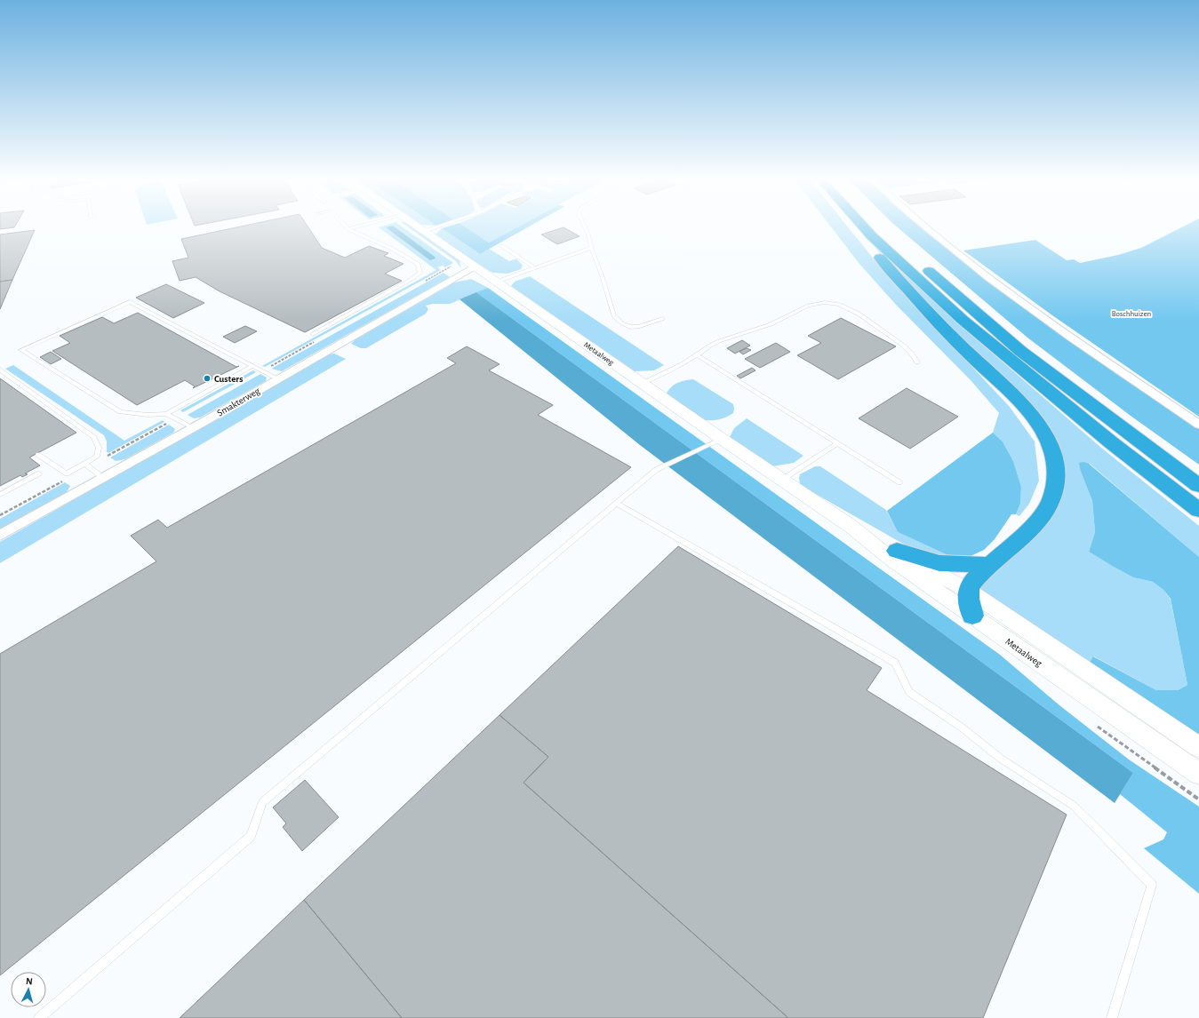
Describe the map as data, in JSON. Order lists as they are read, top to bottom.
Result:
{
  "streets": {
    "street": ["Metaalweg", "Smakterweg"]
  },
  "crossings": [
    ["Metaalweg", "Smakterweg"]
  ],
  "parks": ["Boschhuizen"],
  "places": ["Custers"],
  "north": "top"
}
